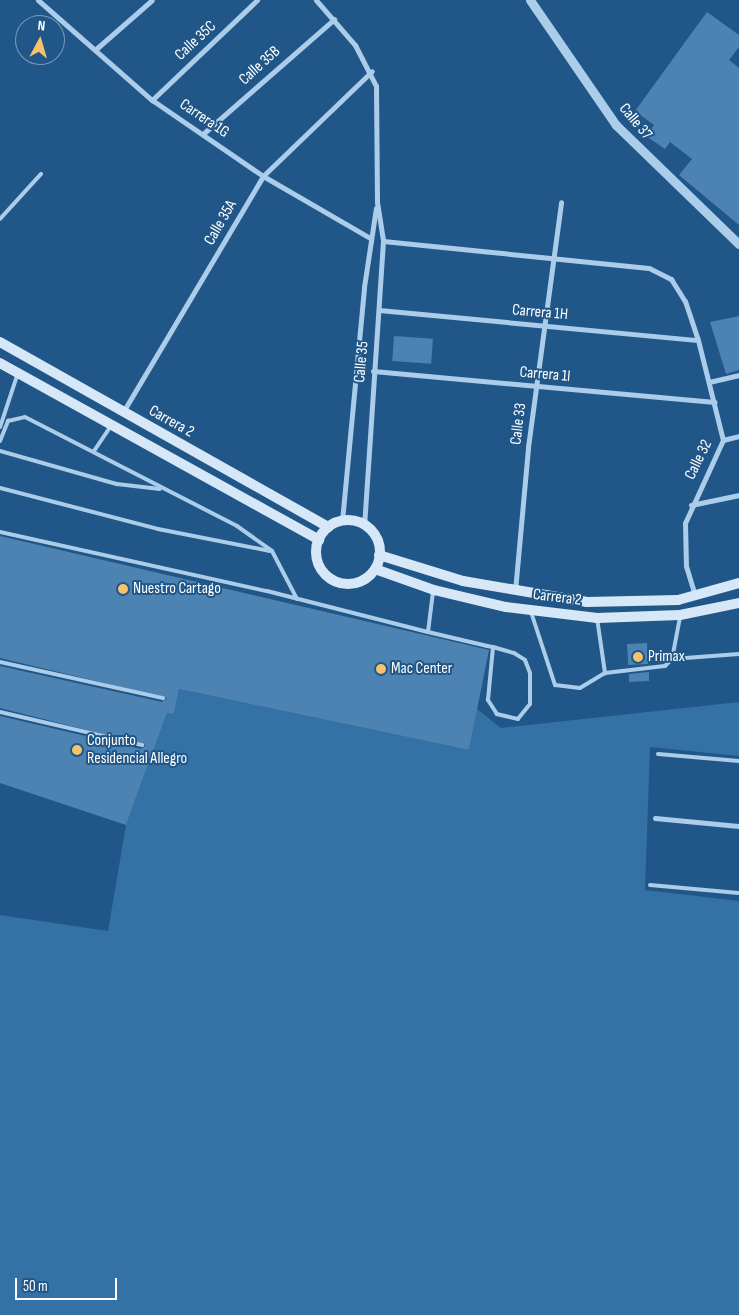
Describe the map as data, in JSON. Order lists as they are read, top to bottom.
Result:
{
  "streets": {
    "main road": ["Carrera 2"],
    "street": [
      "Calle 35C",
      "Calle 35B",
      "Carrera 1G",
      "Calle 37",
      "Calle 35A",
      "Carrera 1H",
      "Calle 35",
      "Carrera 1I",
      "Calle 33",
      "Calle 32"
    ]
  },
  "crossings": [
    ["Calle 35C", "Carrera 1G"],
    ["Calle 35B", "Carrera 1G"],
    ["Carrera 1G", "Calle 35A"],
    ["Carrera 1G", "Calle 35"],
    ["Calle 35A", "Calle 35"],
    ["Calle 35A", "Carrera 2"],
    ["Carrera 1H", "Calle 35"],
    ["Carrera 1H", "Calle 33"],
    ["Carrera 1H", "Calle 32"],
    ["Calle 35", "Carrera 1I"],
    ["Calle 35", "Carrera 2"],
    ["Carrera 1I", "Calle 33"],
    ["Carrera 1I", "Calle 32"],
    ["Carrera 2", "Calle 33"],
    ["Carrera 2", "Calle 32"],
    ["Calle 33", "Calle 32"]
  ],
  "places": [
    "Nuestro Cartago",
    "Primax",
    "Mac Center",
    "Conjunto Residencial Allegro"
  ],
  "scale_bar": "50 m",
  "north": "top"
}
